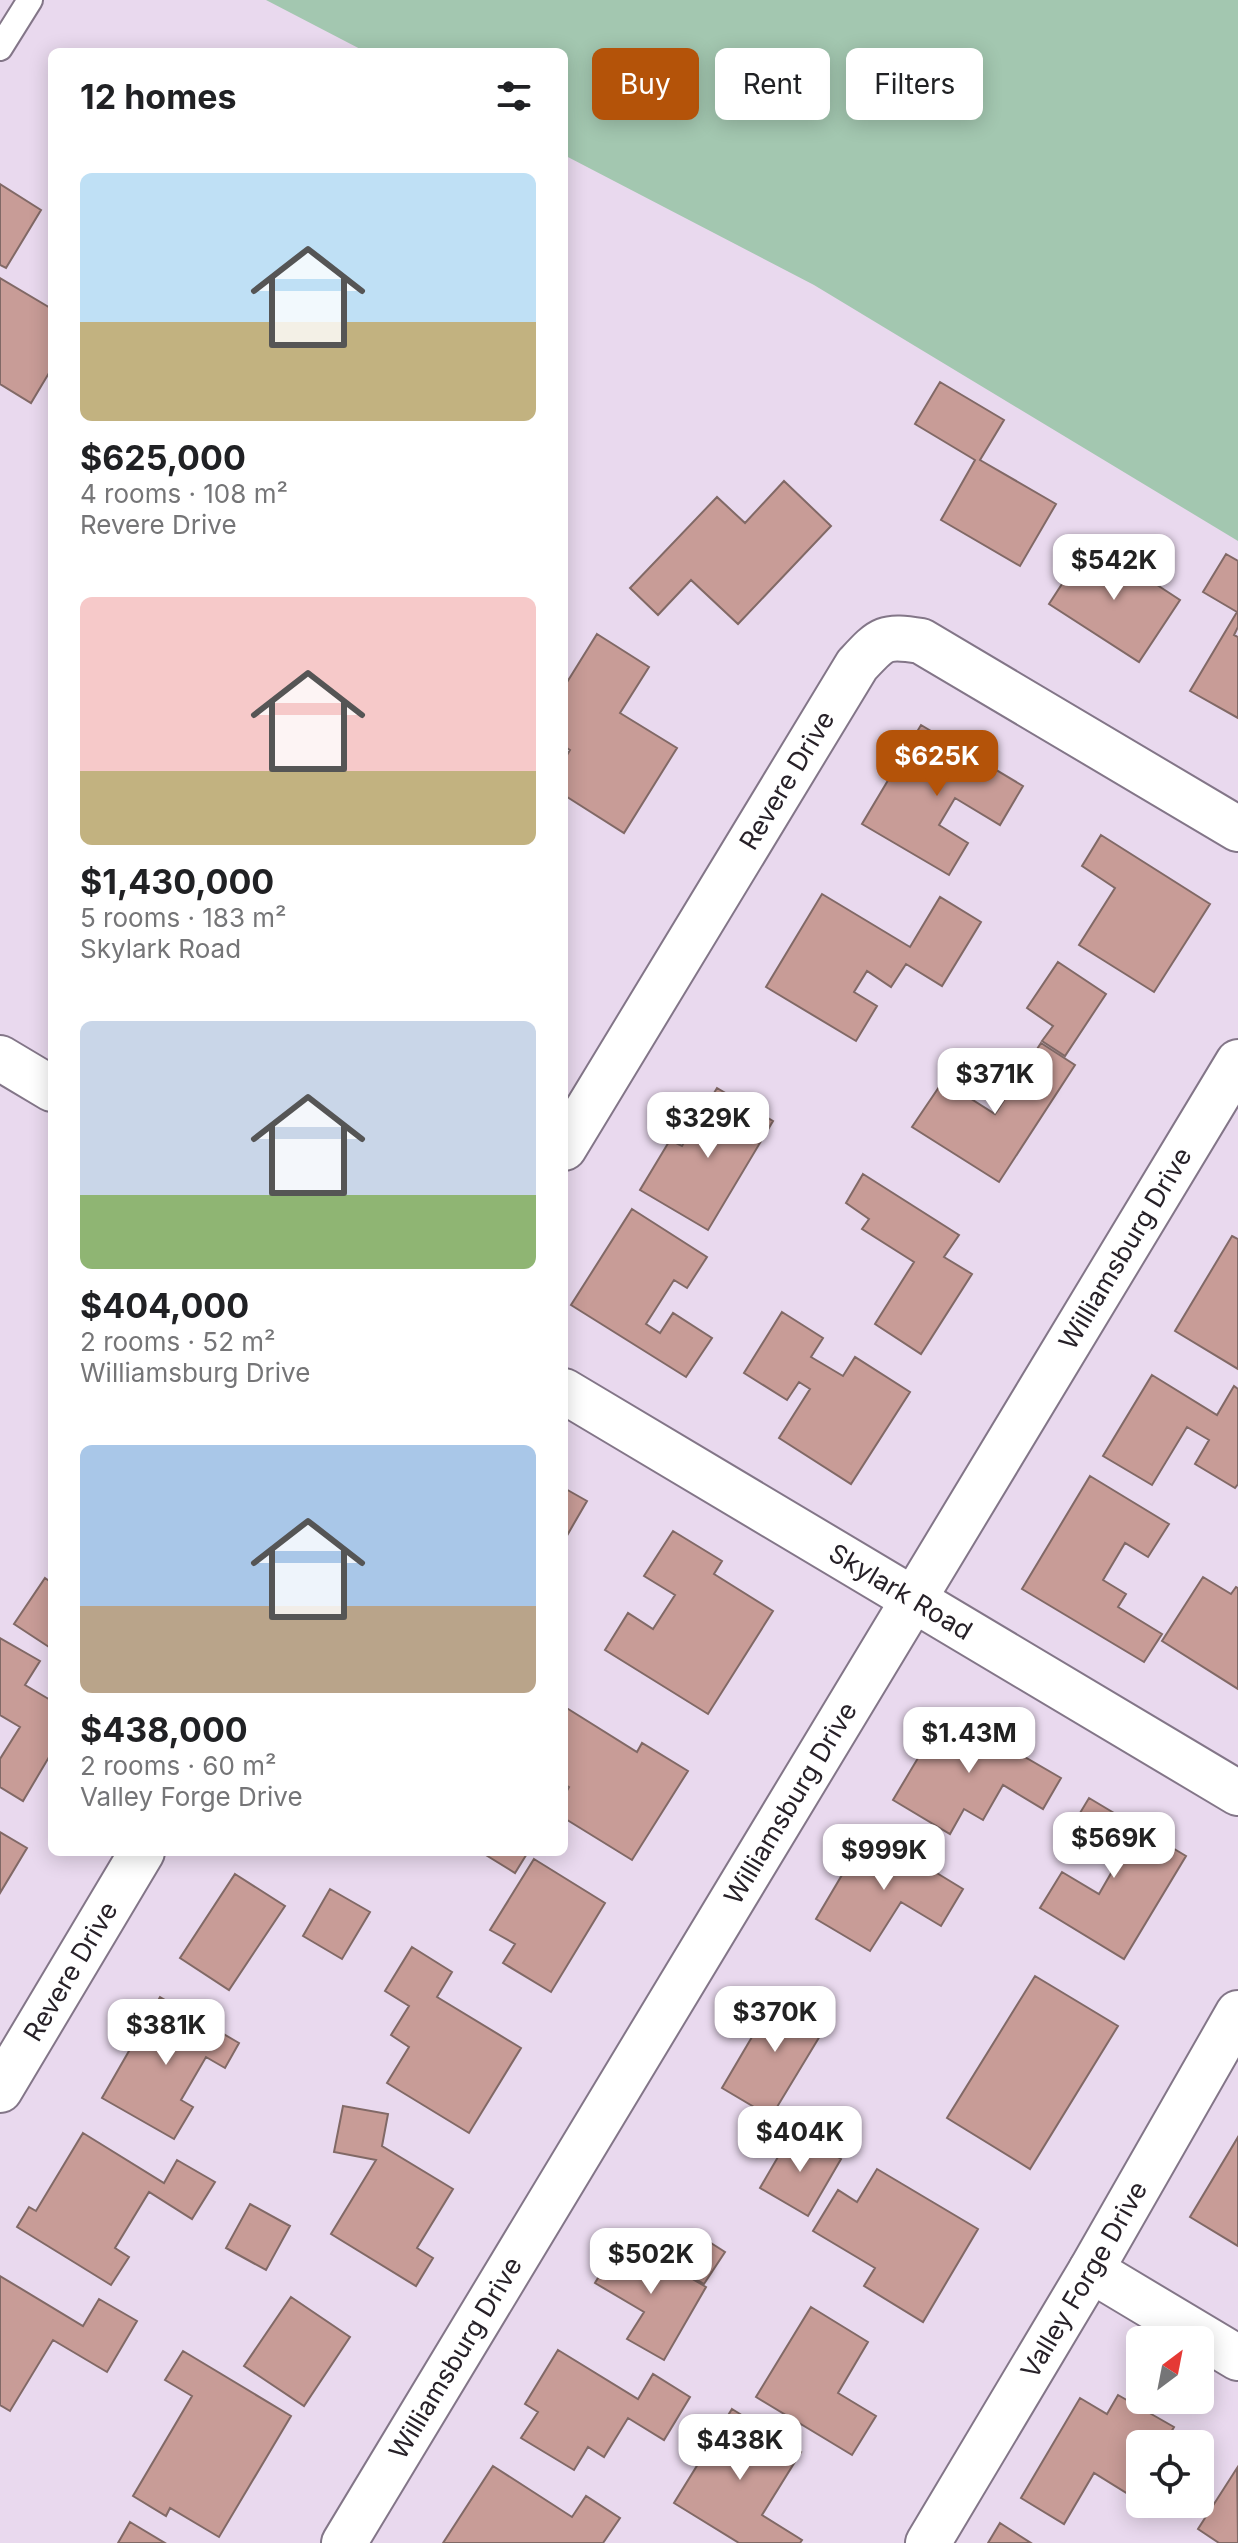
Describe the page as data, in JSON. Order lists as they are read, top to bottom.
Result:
{
  "streets": {
    "street": [
      "Revere Drive",
      "Williamsburg Drive",
      "Skylark Road",
      "Valley Forge Drive"
    ]
  },
  "crossings": [
    ["Williamsburg Drive", "Skylark Road"]
  ],
  "north": "top right",
  "page": {
    "chip": ["Buy", "Rent", "Filters"],
    "heading": "12 homes",
    "list": [
      {
        "name": "$625,000",
        "note": "4 rooms · 108 m² · Revere Drive"
      },
      {
        "name": "$1,430,000",
        "note": "5 rooms · 183 m² · Skylark Road"
      },
      {
        "name": "$404,000",
        "note": "2 rooms · 52 m² · Williamsburg Drive"
      },
      {
        "name": "$438,000",
        "note": "2 rooms · 60 m² · Valley Forge Drive"
      }
    ],
    "price": [
      "$542K",
      "$625K",
      "$371K",
      "$329K",
      "$1.43M",
      "$569K",
      "$999K",
      "$370K",
      "$381K",
      "$404K",
      "$502K",
      "$438K"
    ]
  }
}
